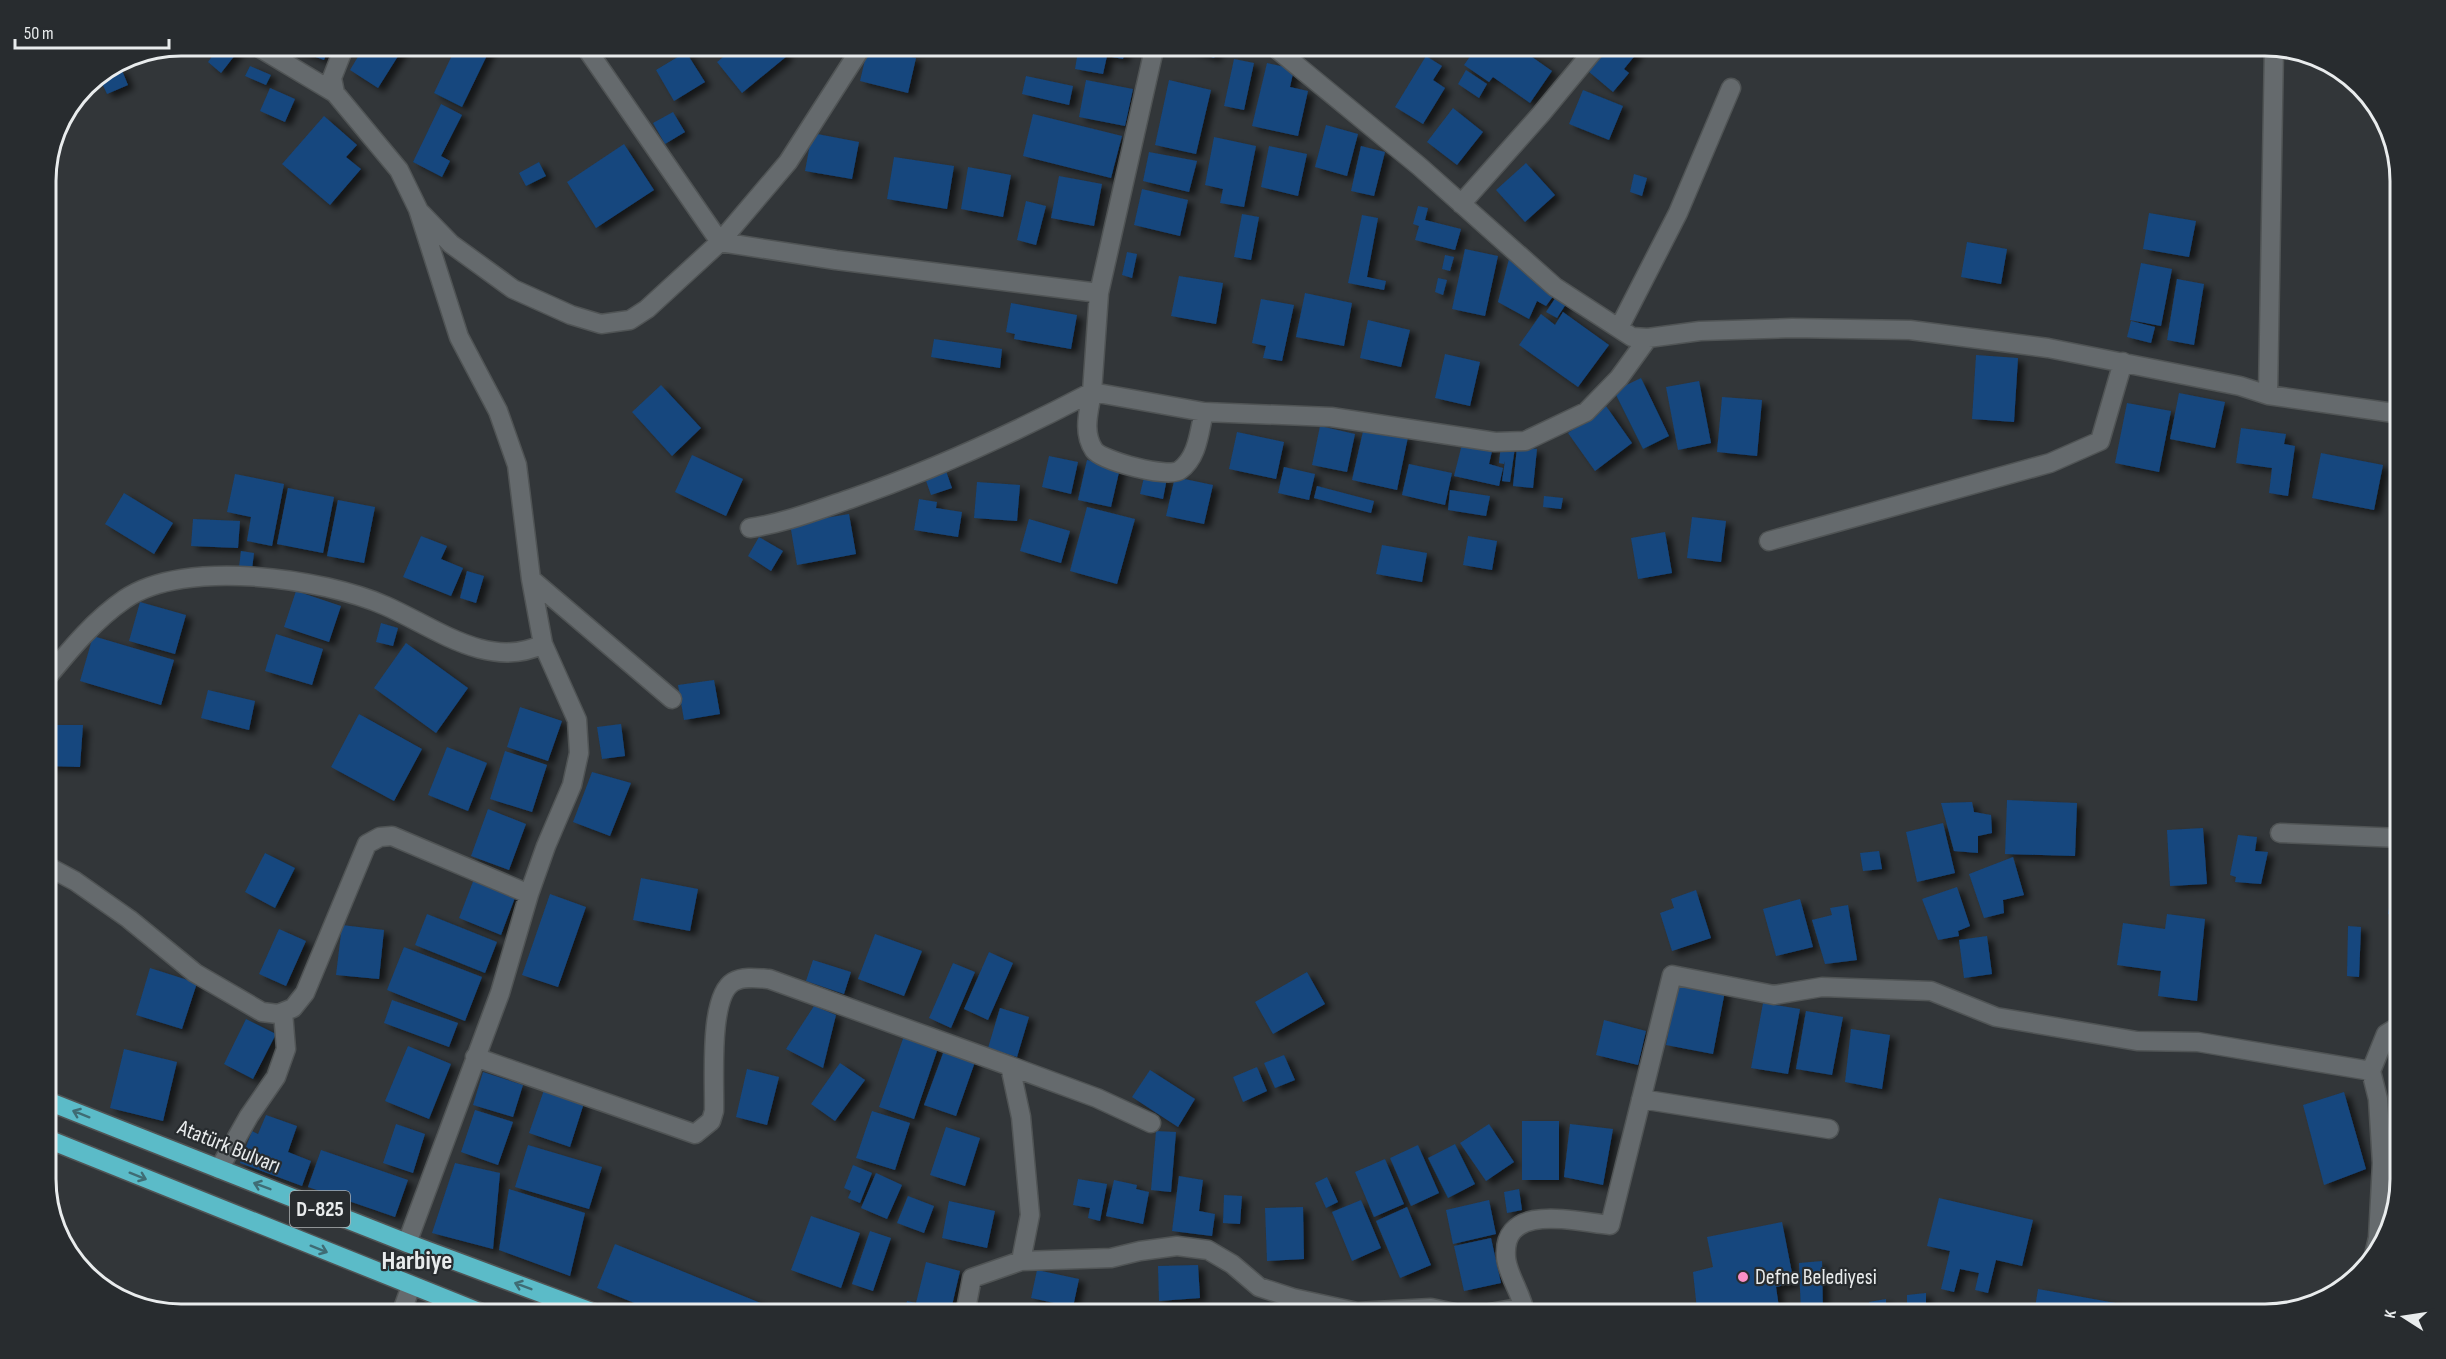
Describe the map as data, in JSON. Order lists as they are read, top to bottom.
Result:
{
  "streets": {
    "highway": ["Atatürk Bulvarı", "D-825"]
  },
  "districts": ["Harbiye"],
  "places": ["Defne Belediyesi"],
  "scale_bar": "50 m",
  "north": "left"
}
